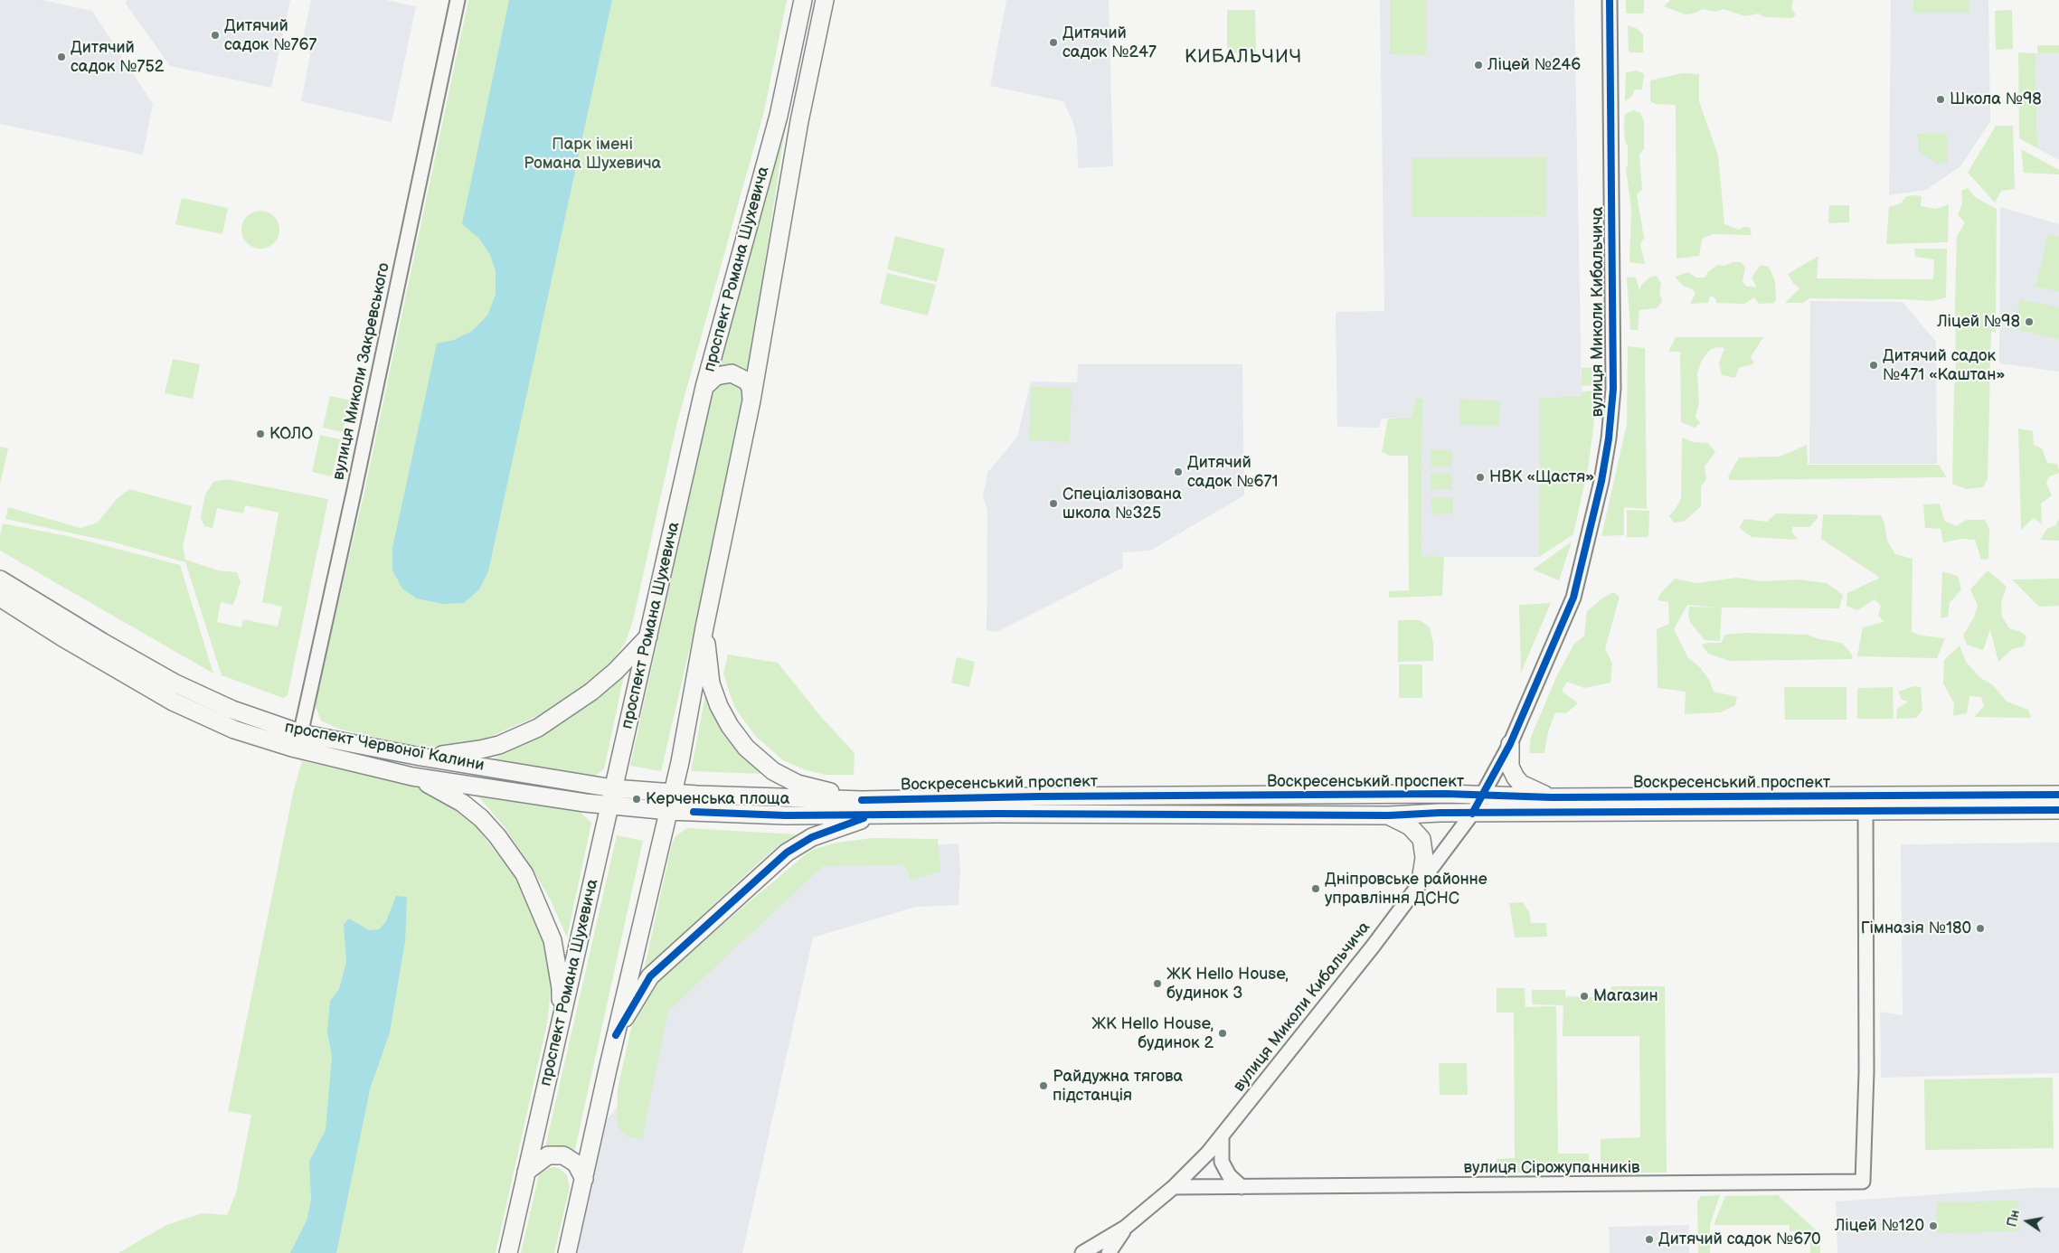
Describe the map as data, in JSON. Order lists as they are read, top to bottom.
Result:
{
  "streets": {
    "main road": ["проспект Романа Шухевича", "проспект Червоної Калини", "Воскресенський проспект"],
    "street": ["вулиця Миколи Кибальчича", "вулиця Миколи Закревського", "вулиця Сірожупанників"]
  },
  "crossings": [
    ["проспект Романа Шухевича", "проспект Червоної Калини"],
    ["проспект Романа Шухевича", "Воскресенський проспект"],
    ["вулиця Миколи Кибальчича", "Воскресенський проспект"],
    ["вулиця Миколи Кибальчича", "вулиця Сірожупанників"],
    ["вулиця Миколи Закревського", "проспект Червоної Калини"],
    ["Воскресенський проспект", "вулиця Сірожупанників"]
  ],
  "districts": ["КИБАЛЬЧИЧ"],
  "parks": ["Парк імені Романа Шухевича"],
  "places": [
    "Дитячий садок №767",
    "Дитячий садок №247",
    "Дитячий садок №752",
    "Ліцей №246",
    "Школа №98",
    "Ліцей №98",
    "Дитячий садок №471 «Каштан»",
    "КОЛО",
    "Дитячий садок №671",
    "НВК «Щастя»",
    "Спеціалізована школа №325",
    "Керченська площа",
    "Дніпровське районне управління ДСНС",
    "Гімназія №180",
    "ЖК Hello House, будинок 3",
    "Магазин",
    "ЖК Hello House, будинок 2",
    "Райдужна тягова пiдстанцiя",
    "Ліцей №120",
    "Дитячий садок №670"
  ],
  "north": "left"
}
